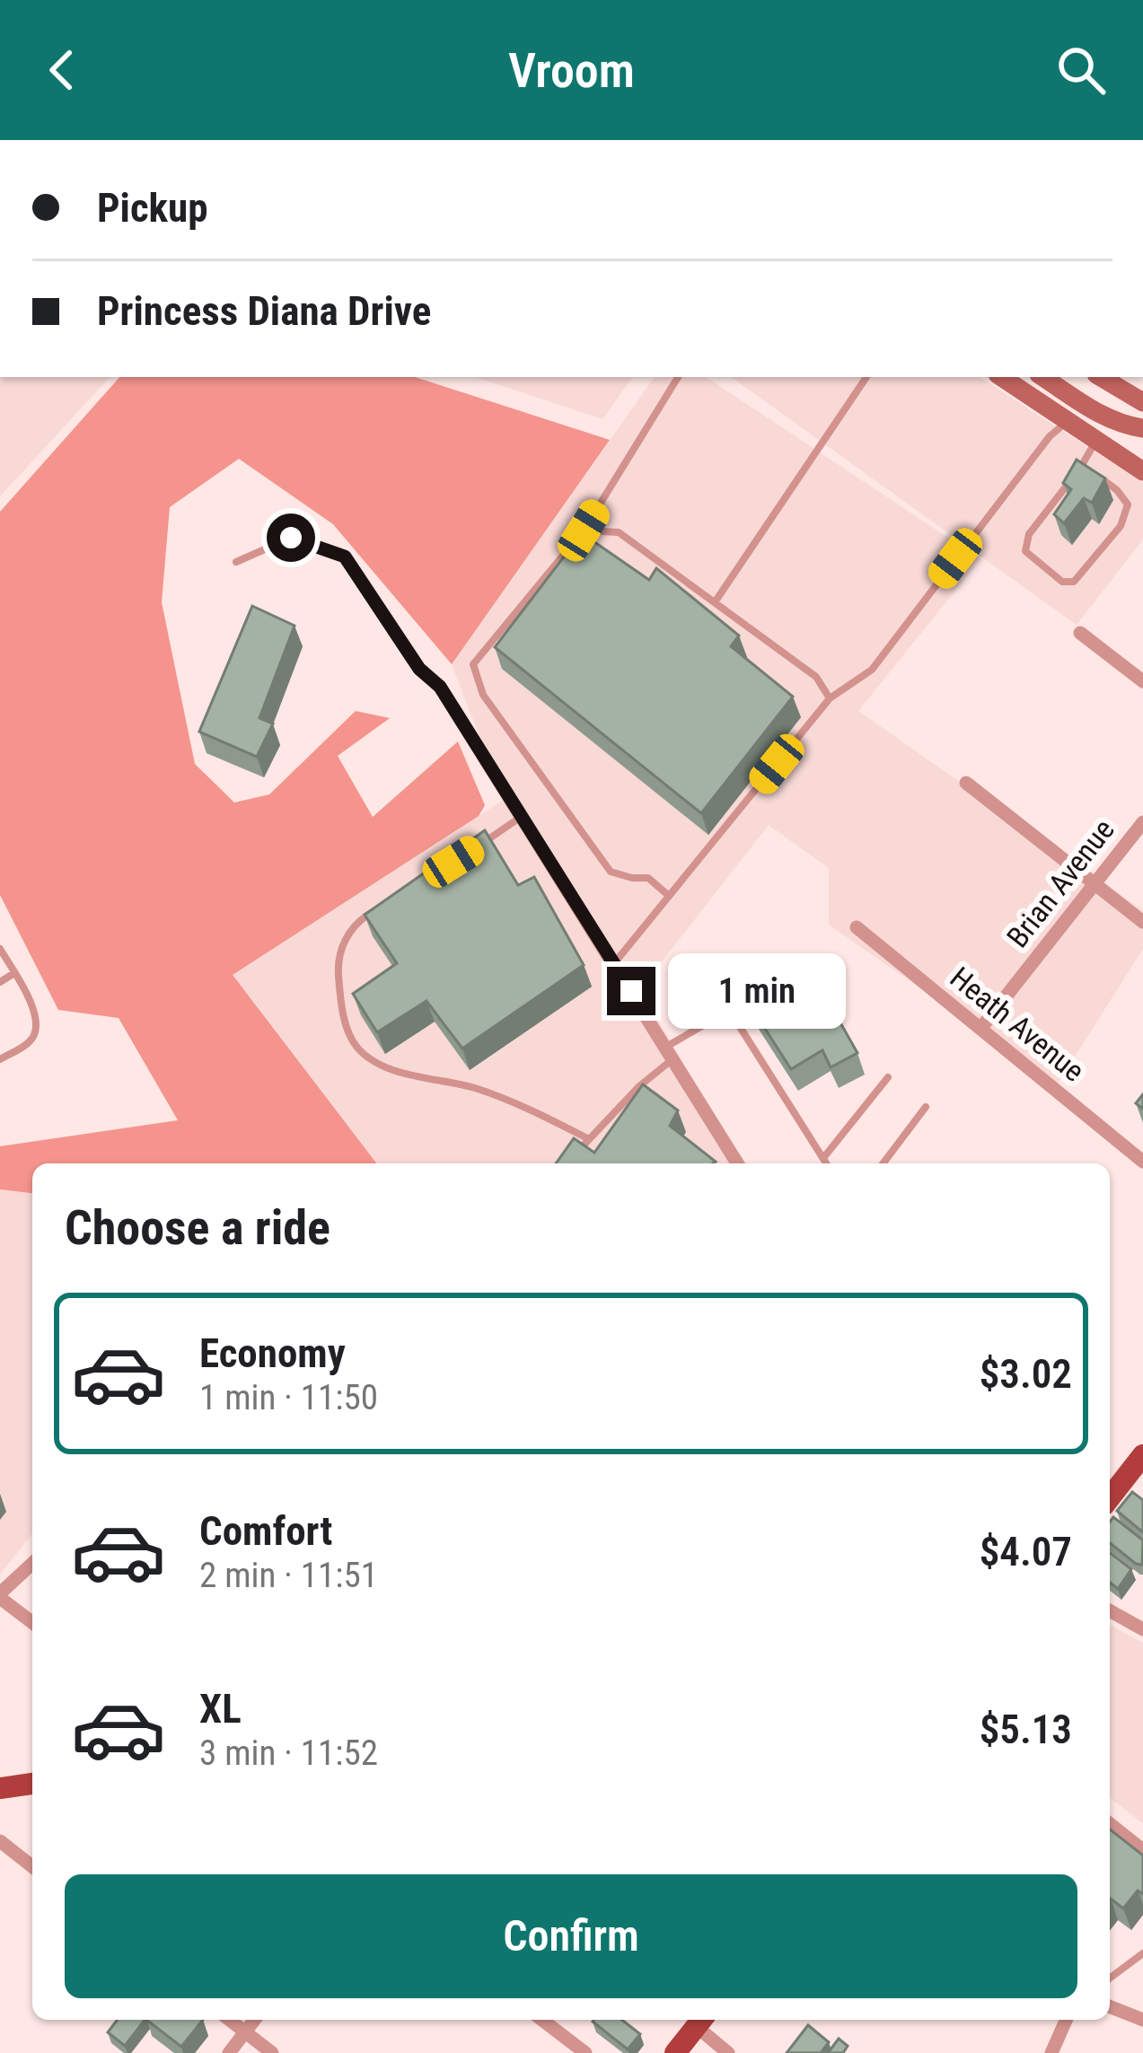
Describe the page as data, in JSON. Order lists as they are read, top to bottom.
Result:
{
  "streets": {
    "street": ["Brian Avenue", "Heath Avenue"]
  },
  "crossings": [
    ["Brian Avenue", "Heath Avenue"]
  ],
  "page": {
    "header": "Vroom",
    "banner": ["Pickup", "Princess Diana Drive"],
    "bubble": "1 min",
    "heading": "Choose a ride",
    "list": [
      {
        "name": "Economy",
        "note": "1 min · 11:50",
        "value": "$3.02"
      },
      {
        "name": "Comfort",
        "note": "2 min · 11:51",
        "value": "$4.07"
      },
      {
        "name": "XL",
        "note": "3 min · 11:52",
        "value": "$5.13"
      }
    ],
    "buttons": "Confirm"
  }
}
